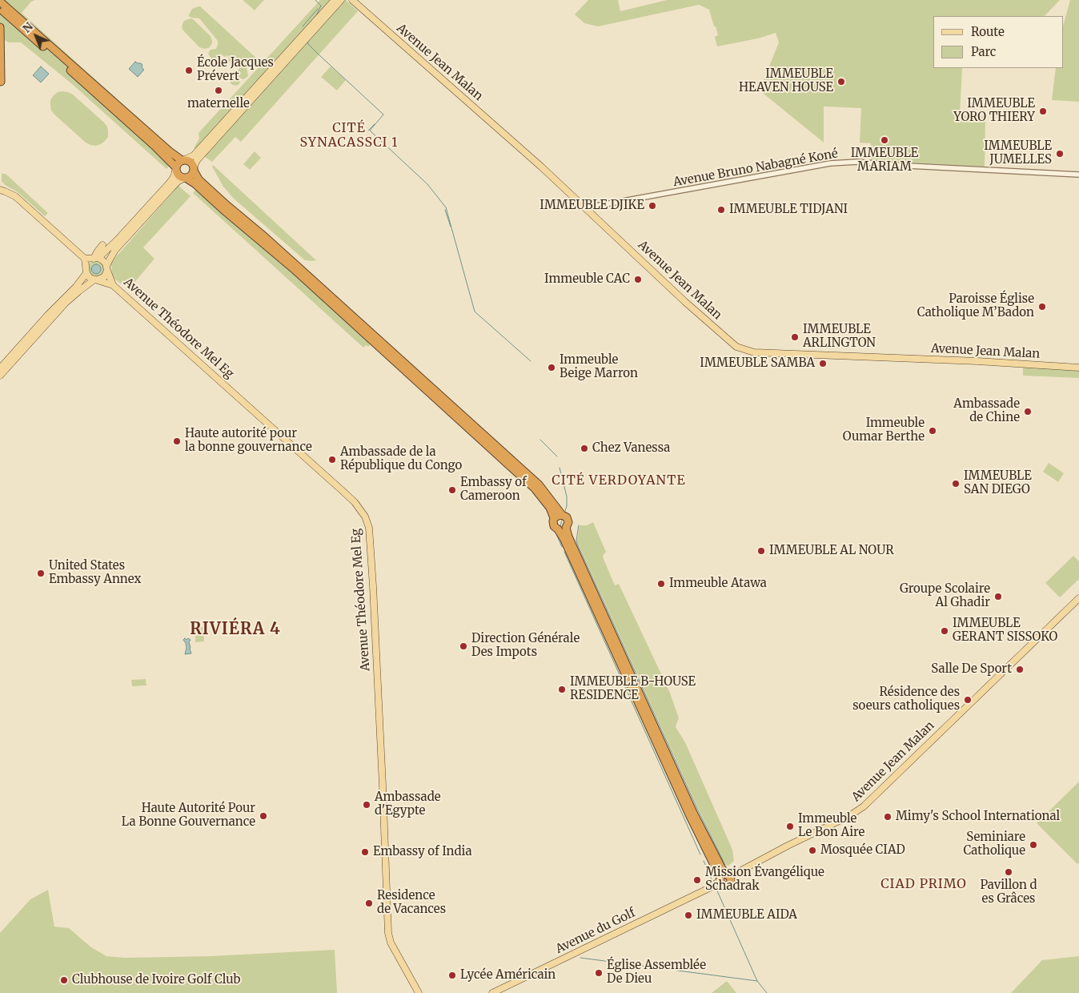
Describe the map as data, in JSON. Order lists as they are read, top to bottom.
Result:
{
  "streets": {
    "main road": ["Avenue Jean Malan", "Avenue Théodore Mel Eg", "Avenue du Golf"],
    "street": ["Avenue Bruno Nabagné Koné"]
  },
  "crossings": [
    ["Avenue Jean Malan", "Avenue Bruno Nabagné Koné"],
    ["Avenue Jean Malan", "Avenue du Golf"]
  ],
  "districts": [
    "CITÉ SYNACASSCI 1",
    "CITÉ VERDOYANTE",
    "RIVIÉRA 4",
    "CIAD PRIMO"
  ],
  "places": [
    "École Jacques Prévert",
    "IMMEUBLE HEAVEN HOUSE",
    "maternelle",
    "IMMEUBLE YORO THIERY",
    "IMMEUBLE MARIAM",
    "IMMEUBLE JUMELLES",
    "IMMEUBLE DJIKE",
    "IMMEUBLE TIDJANI",
    "Immeuble CAC",
    "Paroisse Église Catholique M’Badon",
    "IMMEUBLE ARLINGTON",
    "IMMEUBLE SAMBA",
    "Immeuble Beige Marron",
    "Ambassade de Chine",
    "Immeuble Oumar Berthe",
    "Haute autorité pour la bonne gouvernance",
    "Chez Vanessa",
    "Ambassade de la République du Congo",
    "IMMEUBLE SAN DIEGO",
    "Embassy of Cameroon",
    "IMMEUBLE AL NOUR",
    "United States Embassy Annex",
    "Immeuble Atawa",
    "Groupe Scolaire Al Ghadir",
    "IMMEUBLE GERANT SISSOKO",
    "Direction Générale Des Impots",
    "Salle De Sport",
    "IMMEUBLE B-HOUSE RESIDENCE",
    "Résidence des soeurs catholiques",
    "Ambassade d'Egypte",
    "Haute Autorité Pour La Bonne Gouvernance",
    "Mimy's School International",
    "Immeuble Le Bon Aire",
    "Seminiare Catholique",
    "Mosquée CIAD",
    "Embassy of India",
    "Pavillon d es Grâces",
    "Mission Évangélique Schadrak",
    "Residence de Vacances",
    "IMMEUBLE AIDA",
    "Église Assemblée De Dieu",
    "Lycée Américain",
    "Clubhouse de Ivoire Golf Club"
  ],
  "legend": ["Route", "Parc"],
  "north": "top left"
}
